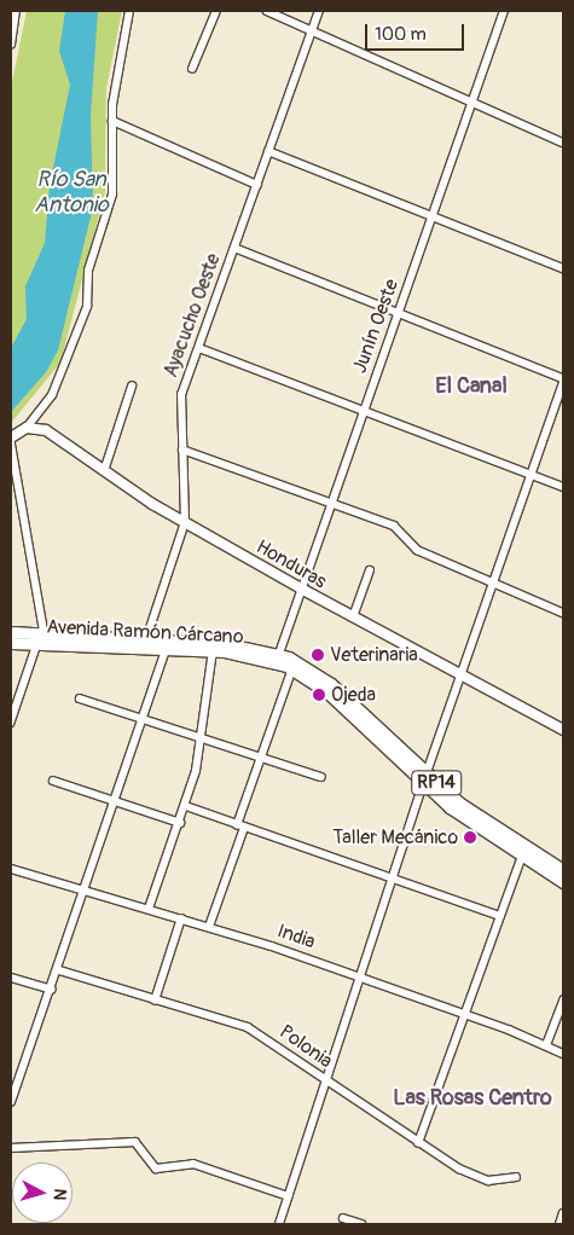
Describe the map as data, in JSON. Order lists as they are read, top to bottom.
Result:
{
  "streets": {
    "main road": ["Honduras", "Avenida Ramón Cárcano", "RP14"],
    "street": [
      "Ayacucho Oeste",
      "Junín Oeste",
      "India",
      "Polonia"
    ]
  },
  "crossings": [
    ["Ayacucho Oeste", "Honduras"],
    ["Ayacucho Oeste", "Avenida Ramón Cárcano"],
    ["Junín Oeste", "Honduras"],
    ["Junín Oeste", "Avenida Ramón Cárcano"]
  ],
  "districts": ["El Canal", "Las Rosas Centro"],
  "water": ["Río San Antonio"],
  "places": ["Veterinaria", "Ojeda", "Taller Mecánico"],
  "scale_bar": "100 m",
  "north": "right"
}
